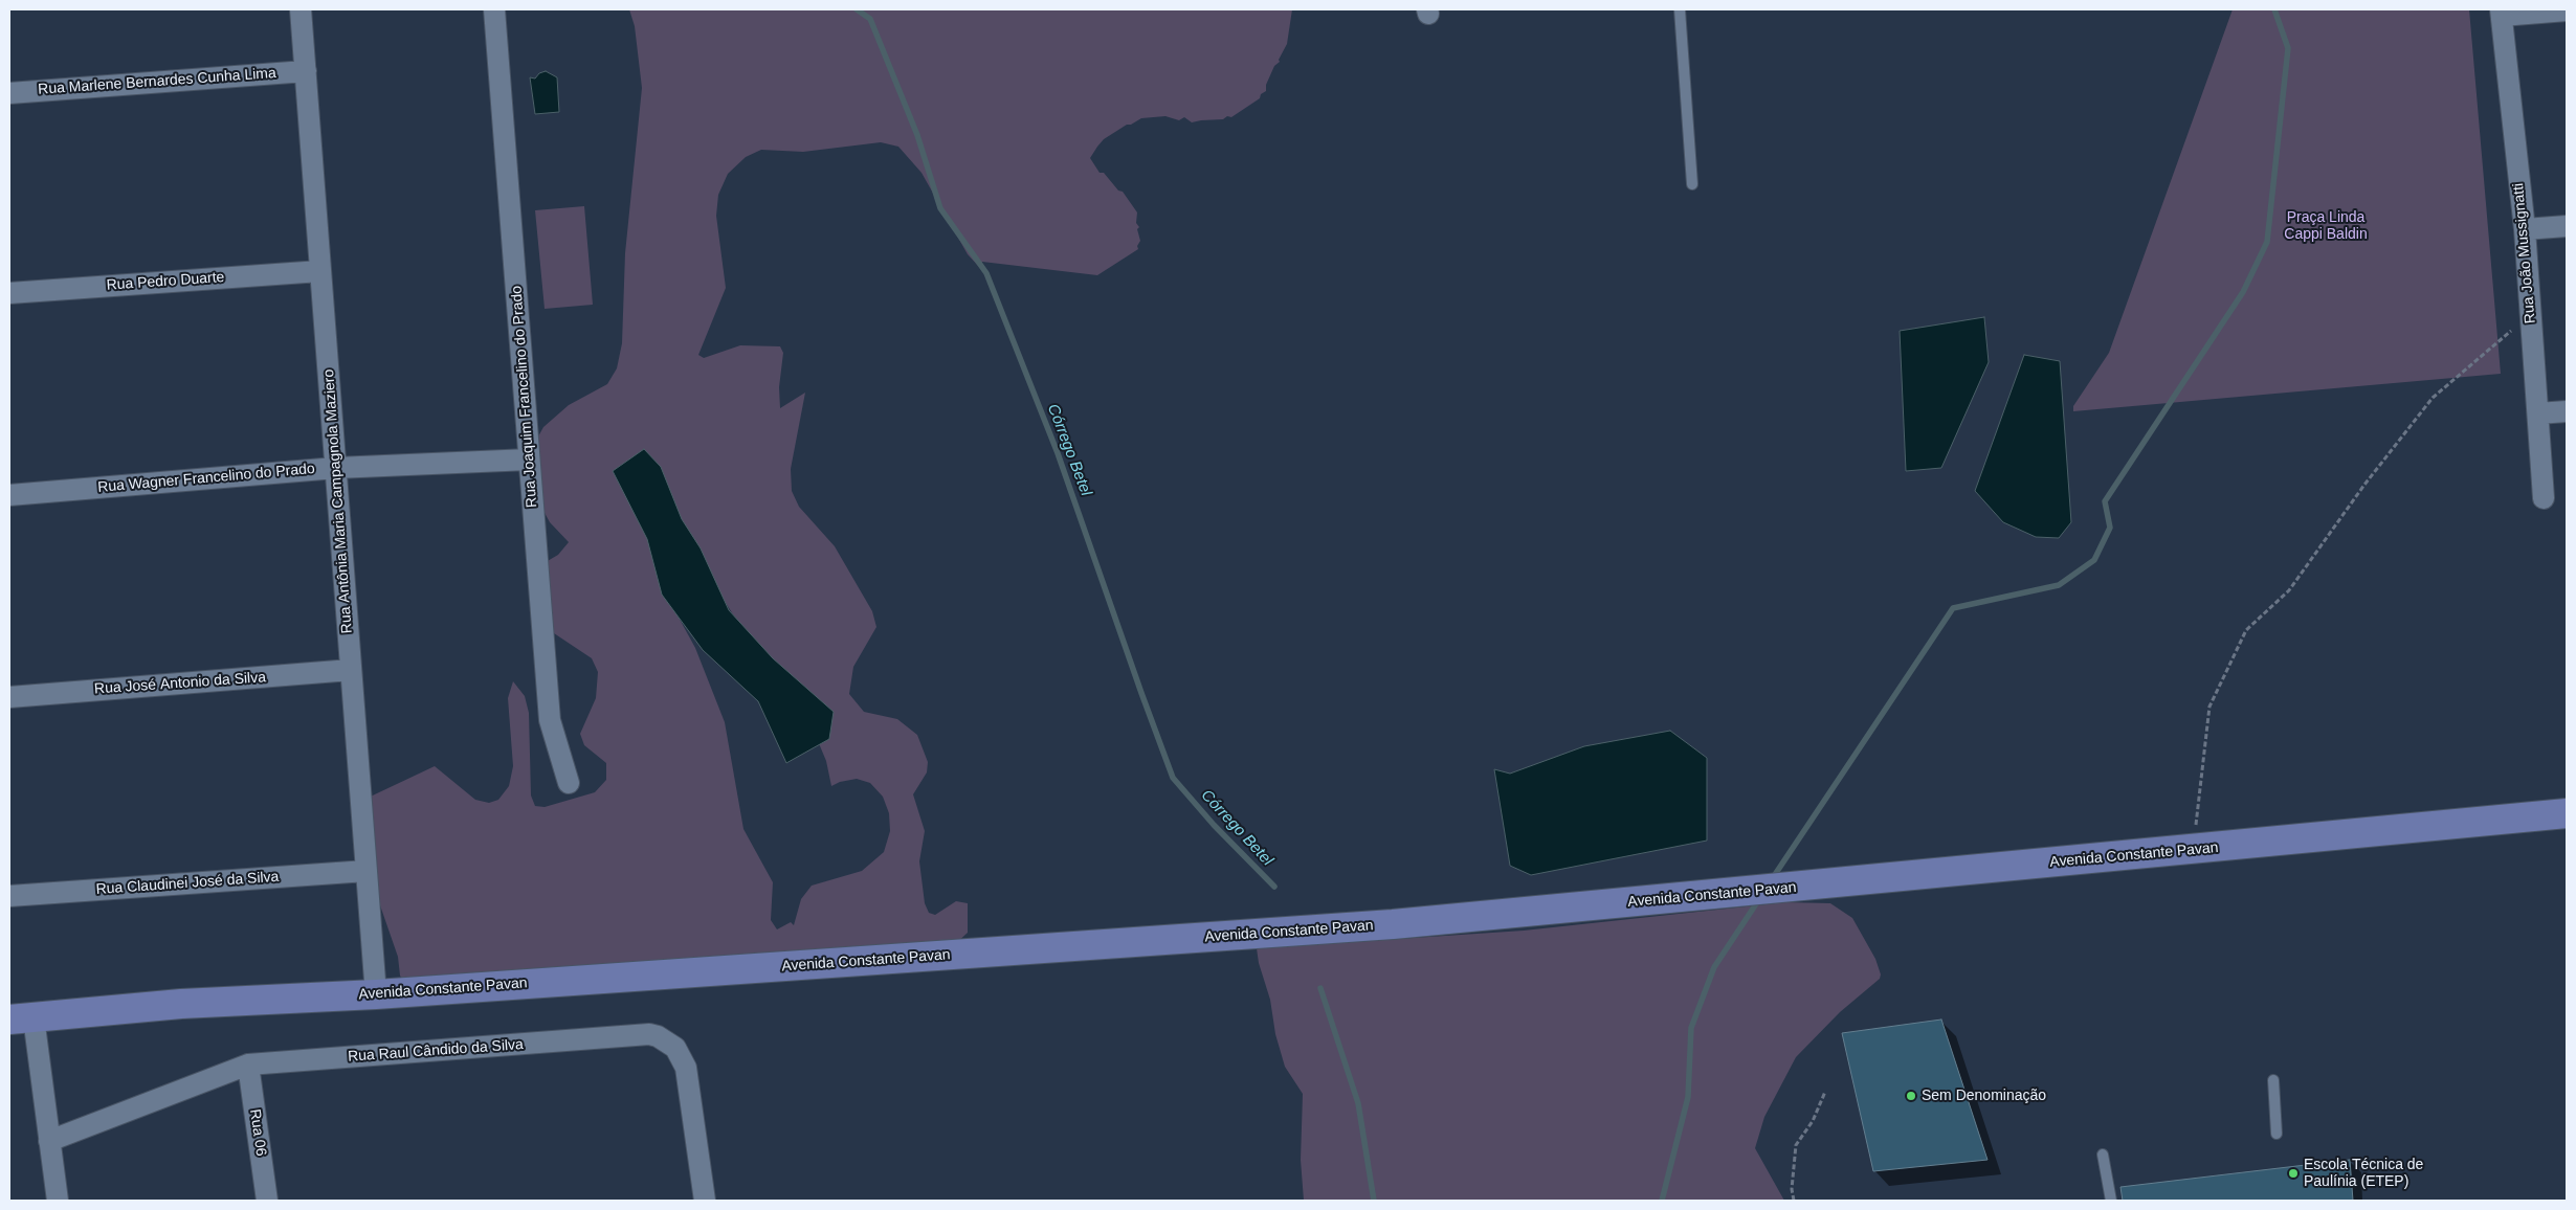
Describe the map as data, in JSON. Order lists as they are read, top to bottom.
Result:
{
  "streets": {
    "street": [
      "Rua Marlene Bernardes Cunha Lima",
      "Rua João Mussignatti",
      "Rua Pedro Duarte",
      "Rua Joaquim Francelino do Prado",
      "Rua Wagner Francelino do Prado",
      "Rua Antônia Maria Campagnola Maziero",
      "Rua José Antonio da Silva",
      "Avenida Constante Pavan",
      "Rua Claudinei José da Silva",
      "Rua Raul Cândido da Silva",
      "Rua 06"
    ]
  },
  "crossings": [
    ["Rua Marlene Bernardes Cunha Lima", "Rua Antônia Maria Campagnola Maziero"],
    ["Rua Pedro Duarte", "Rua Antônia Maria Campagnola Maziero"],
    ["Rua Joaquim Francelino do Prado", "Rua Wagner Francelino do Prado"],
    ["Rua Wagner Francelino do Prado", "Rua Antônia Maria Campagnola Maziero"],
    ["Rua Antônia Maria Campagnola Maziero", "Rua José Antonio da Silva"],
    ["Rua Antônia Maria Campagnola Maziero", "Avenida Constante Pavan"],
    ["Rua Antônia Maria Campagnola Maziero", "Rua Claudinei José da Silva"],
    ["Rua Raul Cândido da Silva", "Rua 06"]
  ],
  "water": ["Córrego Betel"],
  "parks": ["Praça Linda Cappi Baldin"],
  "places": ["Sem Denominação", "Escola Técnica de Paulínia (ETEP)"]
}
